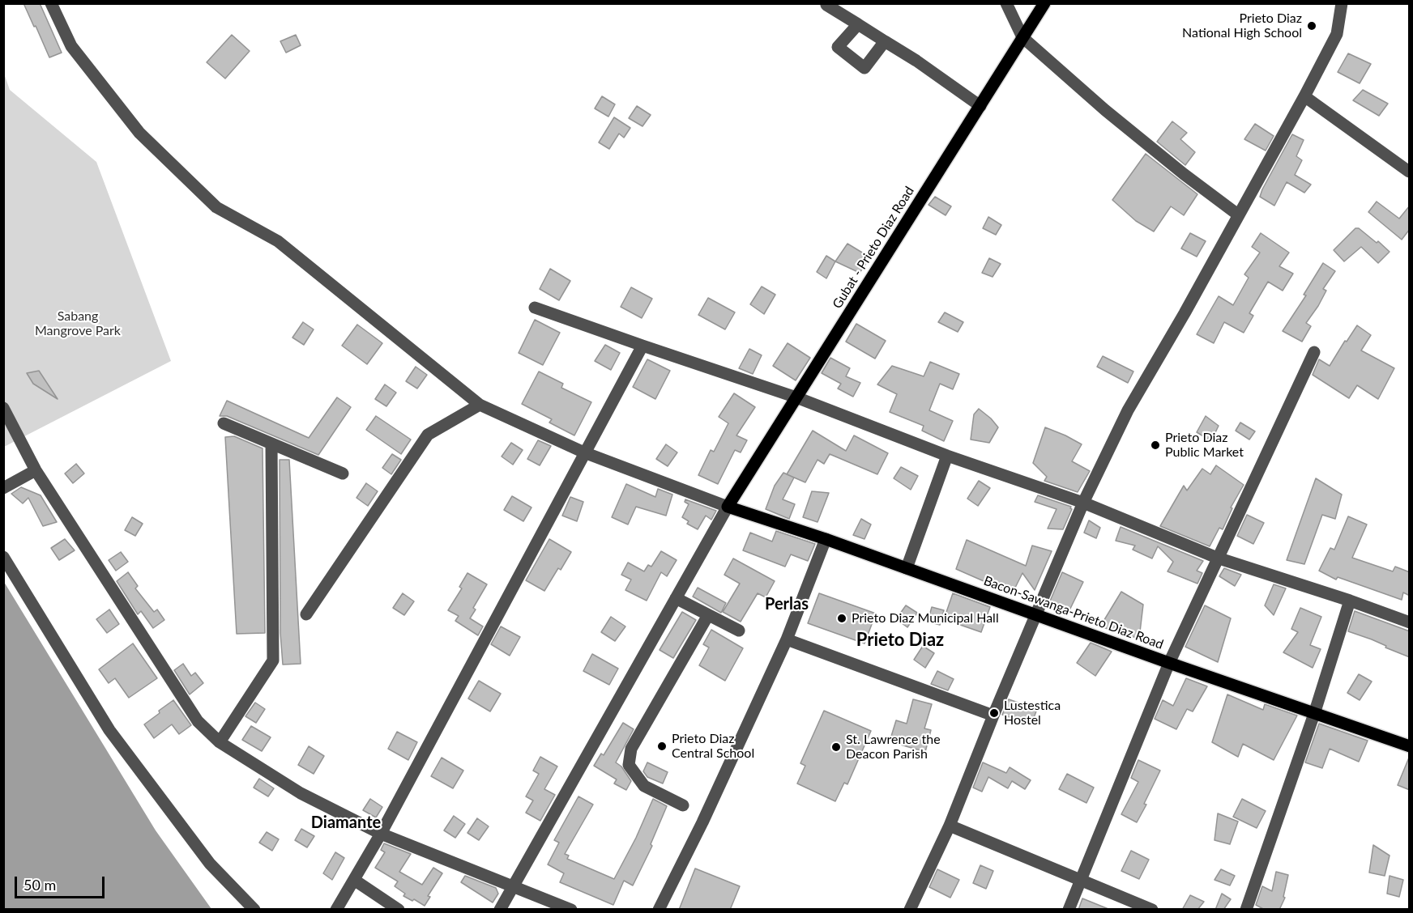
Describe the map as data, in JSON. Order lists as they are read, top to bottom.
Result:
{
  "streets": {
    "main road": ["Gubat - Prieto Diaz Road", "Bacon-Sawanga-Prieto Diaz Road"]
  },
  "crossings": [
    ["Gubat - Prieto Diaz Road", "Bacon-Sawanga-Prieto Diaz Road"]
  ],
  "districts": ["Perlas", "Prieto Diaz", "Diamante"],
  "parks": ["Sabang Mangrove Park"],
  "places": [
    "Prieto Diaz National High School",
    "Prieto Diaz Public Market",
    "Prieto Diaz Municipal Hall",
    "Lustestica Hostel",
    "Prieto Diaz Central School",
    "St. Lawrence the Deacon Parish"
  ],
  "scale_bar": "50 m"
}
